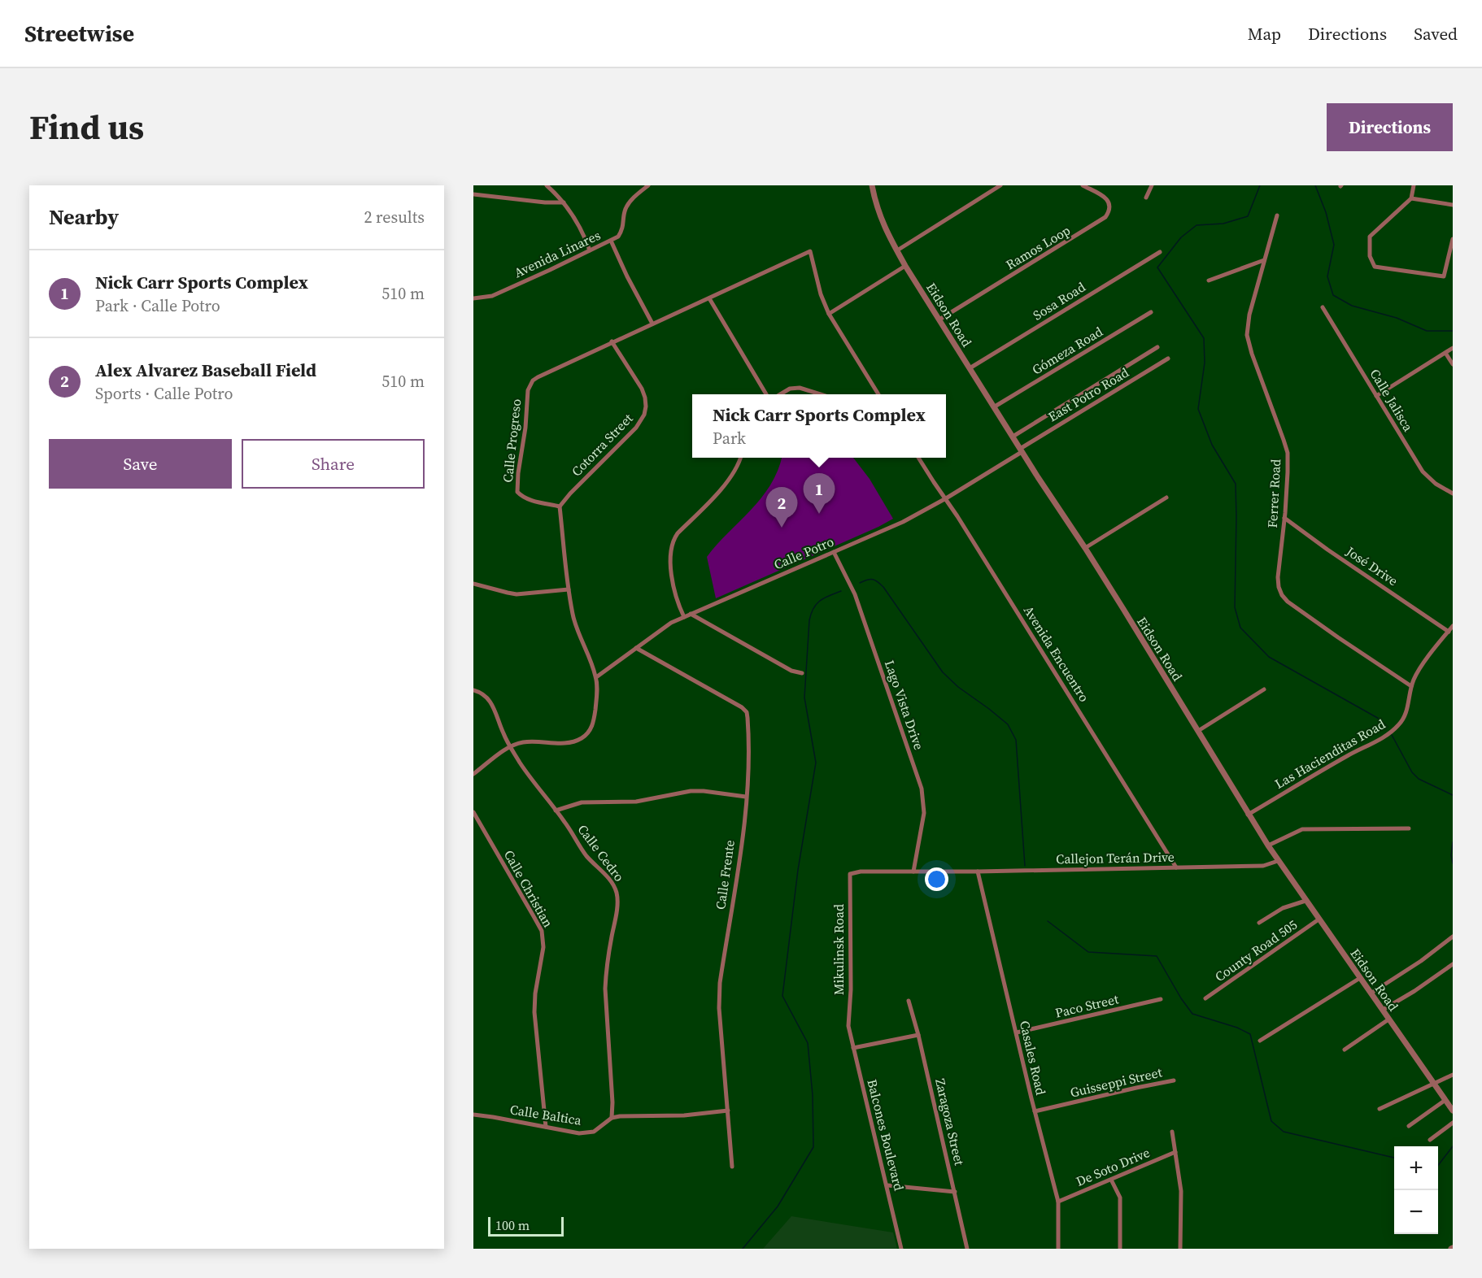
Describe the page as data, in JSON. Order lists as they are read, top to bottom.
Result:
{
  "streets": {
    "street": [
      "Ramos Loop",
      "Avenida Linares",
      "Sosa Road",
      "Eidson Road",
      "Gómeza Road",
      "East Potro Road",
      "Calle Jalisca",
      "Calle Progreso",
      "Cotorra Street",
      "Ferrer Road",
      "Calle Potro",
      "José Drive",
      "Avenida Encuentro",
      "Lago Vista Drive",
      "Las Hacienditas Road",
      "Calle Cedro",
      "Callejon Terán Drive",
      "Calle Frente",
      "Calle Christian",
      "Mikulinsk Road",
      "County Road 505",
      "Paco Street",
      "Casales Road",
      "Guisseppi Street",
      "Calle Baltica",
      "Zaragoza Street",
      "Balcones Boulevard",
      "De Soto Drive"
    ]
  },
  "crossings": [
    ["Ramos Loop", "Eidson Road"],
    ["Sosa Road", "Eidson Road"],
    ["Eidson Road", "Gómeza Road"],
    ["Eidson Road", "East Potro Road"],
    ["Eidson Road", "Calle Potro"],
    ["Eidson Road", "Las Hacienditas Road"],
    ["Eidson Road", "Callejon Terán Drive"],
    ["Eidson Road", "County Road 505"],
    ["East Potro Road", "Calle Potro"],
    ["Calle Progreso", "Cotorra Street"],
    ["Ferrer Road", "José Drive"],
    ["Ferrer Road", "Las Hacienditas Road"],
    ["Calle Potro", "Avenida Encuentro"],
    ["Calle Potro", "Lago Vista Drive"],
    ["Calle Potro", "Calle Frente"],
    ["José Drive", "Las Hacienditas Road"],
    ["Avenida Encuentro", "Callejon Terán Drive"],
    ["Lago Vista Drive", "Callejon Terán Drive"],
    ["Calle Cedro", "Calle Baltica"],
    ["Callejon Terán Drive", "Mikulinsk Road"],
    ["Callejon Terán Drive", "Casales Road"],
    ["Calle Frente", "Calle Baltica"],
    ["Calle Christian", "Calle Baltica"],
    ["Mikulinsk Road", "Balcones Boulevard"],
    ["Paco Street", "Casales Road"],
    ["Casales Road", "Guisseppi Street"],
    ["Casales Road", "De Soto Drive"]
  ],
  "scale_bar": "100 m",
  "page": {
    "header": "Streetwise",
    "nav": ["Map", "Directions", "Saved"],
    "title": "Find us",
    "buttons": [
      "Directions",
      ["Save", "Share"]
    ],
    "heading": ["Nearby", "2 results"],
    "list": [
      {
        "mark": "1",
        "name": "Nick Carr Sports Complex",
        "note": "Park · Calle Potro",
        "value": "510 m"
      },
      {
        "mark": "2",
        "name": "Alex Alvarez Baseball Field",
        "note": "Sports · Calle Potro",
        "value": "510 m"
      }
    ],
    "popup": ["Nick Carr Sports Complex", "Park"],
    "pins": ["1", "2"],
    "map_buttons": ["+", "−"],
    "scale": "100 m"
  }
}
